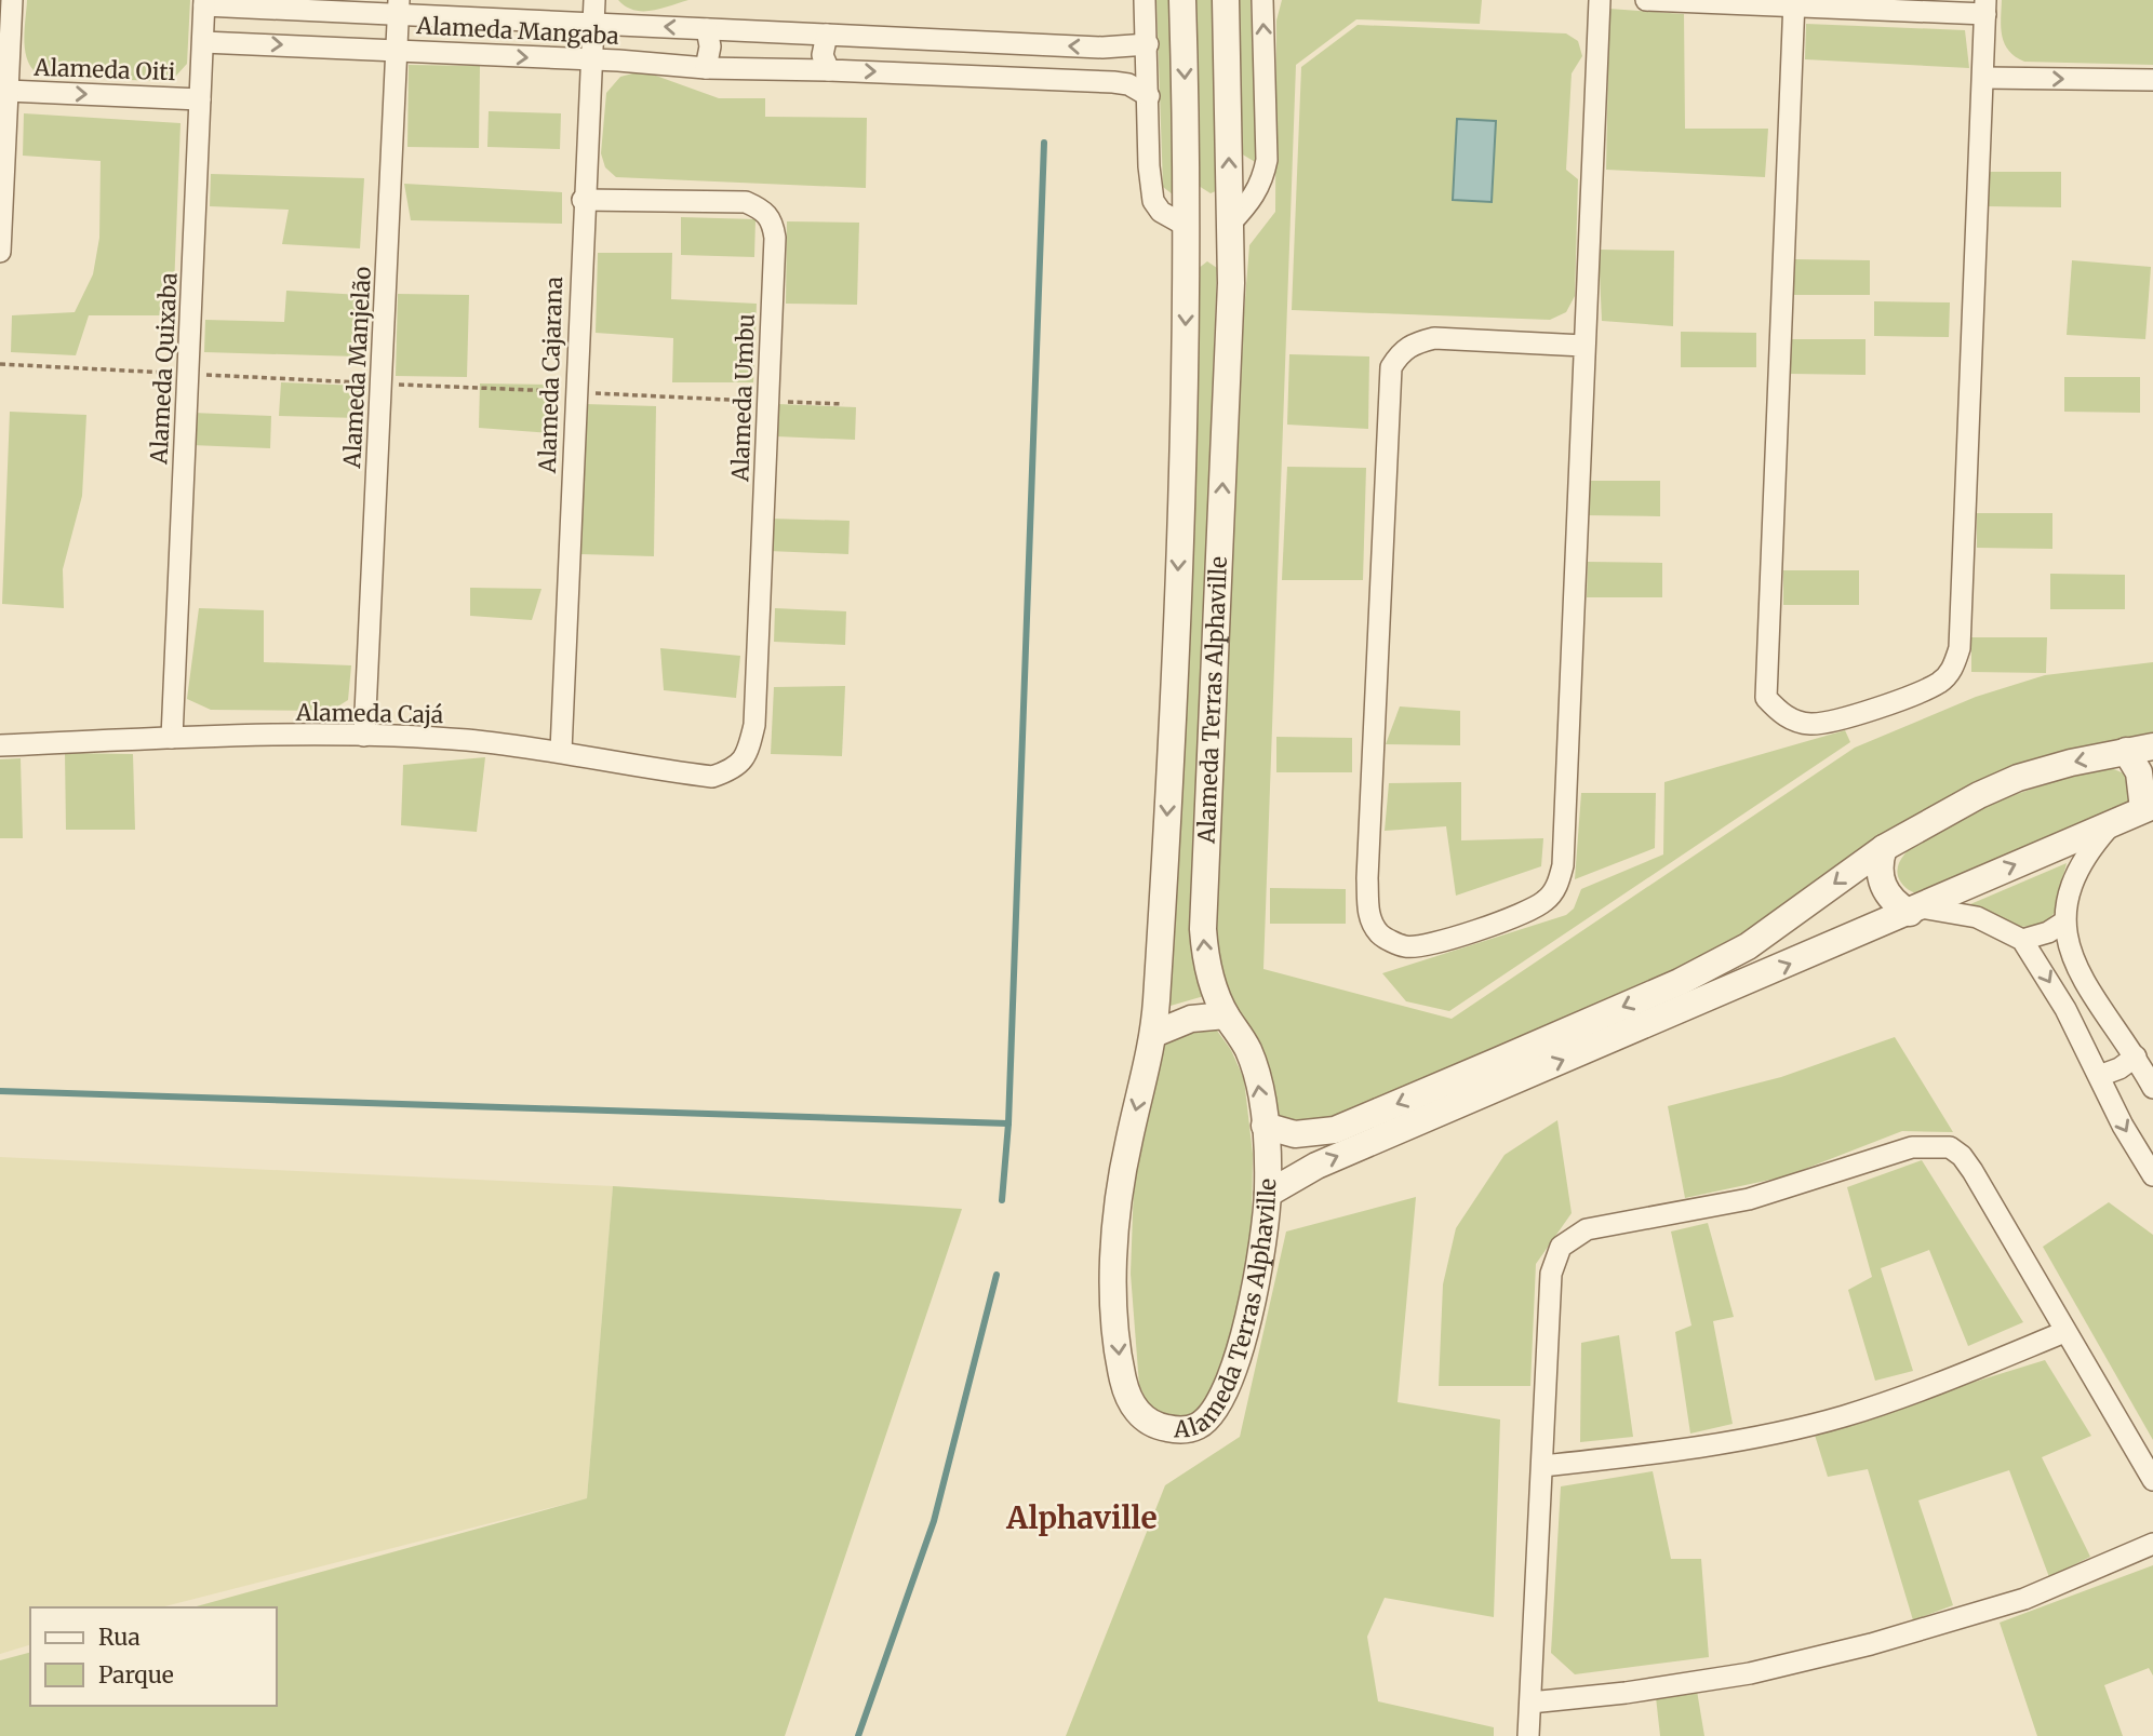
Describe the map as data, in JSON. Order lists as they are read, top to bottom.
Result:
{
  "streets": {
    "street": [
      "Alameda Mangaba",
      "Alameda Oiti",
      "Alameda Manjelão",
      "Alameda Quixaba",
      "Alameda Cajarana",
      "Alameda Umbu",
      "Alameda Terras Alphaville",
      "Alameda Cajá"
    ]
  },
  "crossings": [
    ["Alameda Mangaba", "Alameda Manjelão"],
    ["Alameda Mangaba", "Alameda Quixaba"],
    ["Alameda Mangaba", "Alameda Cajarana"],
    ["Alameda Oiti", "Alameda Quixaba"],
    ["Alameda Manjelão", "Alameda Cajá"],
    ["Alameda Quixaba", "Alameda Cajá"],
    ["Alameda Cajarana", "Alameda Umbu"],
    ["Alameda Cajarana", "Alameda Cajá"],
    ["Alameda Umbu", "Alameda Cajá"]
  ],
  "one_way": ["Alameda Oiti"],
  "districts": ["Alphaville"],
  "legend": ["Rua", "Parque"]
}
